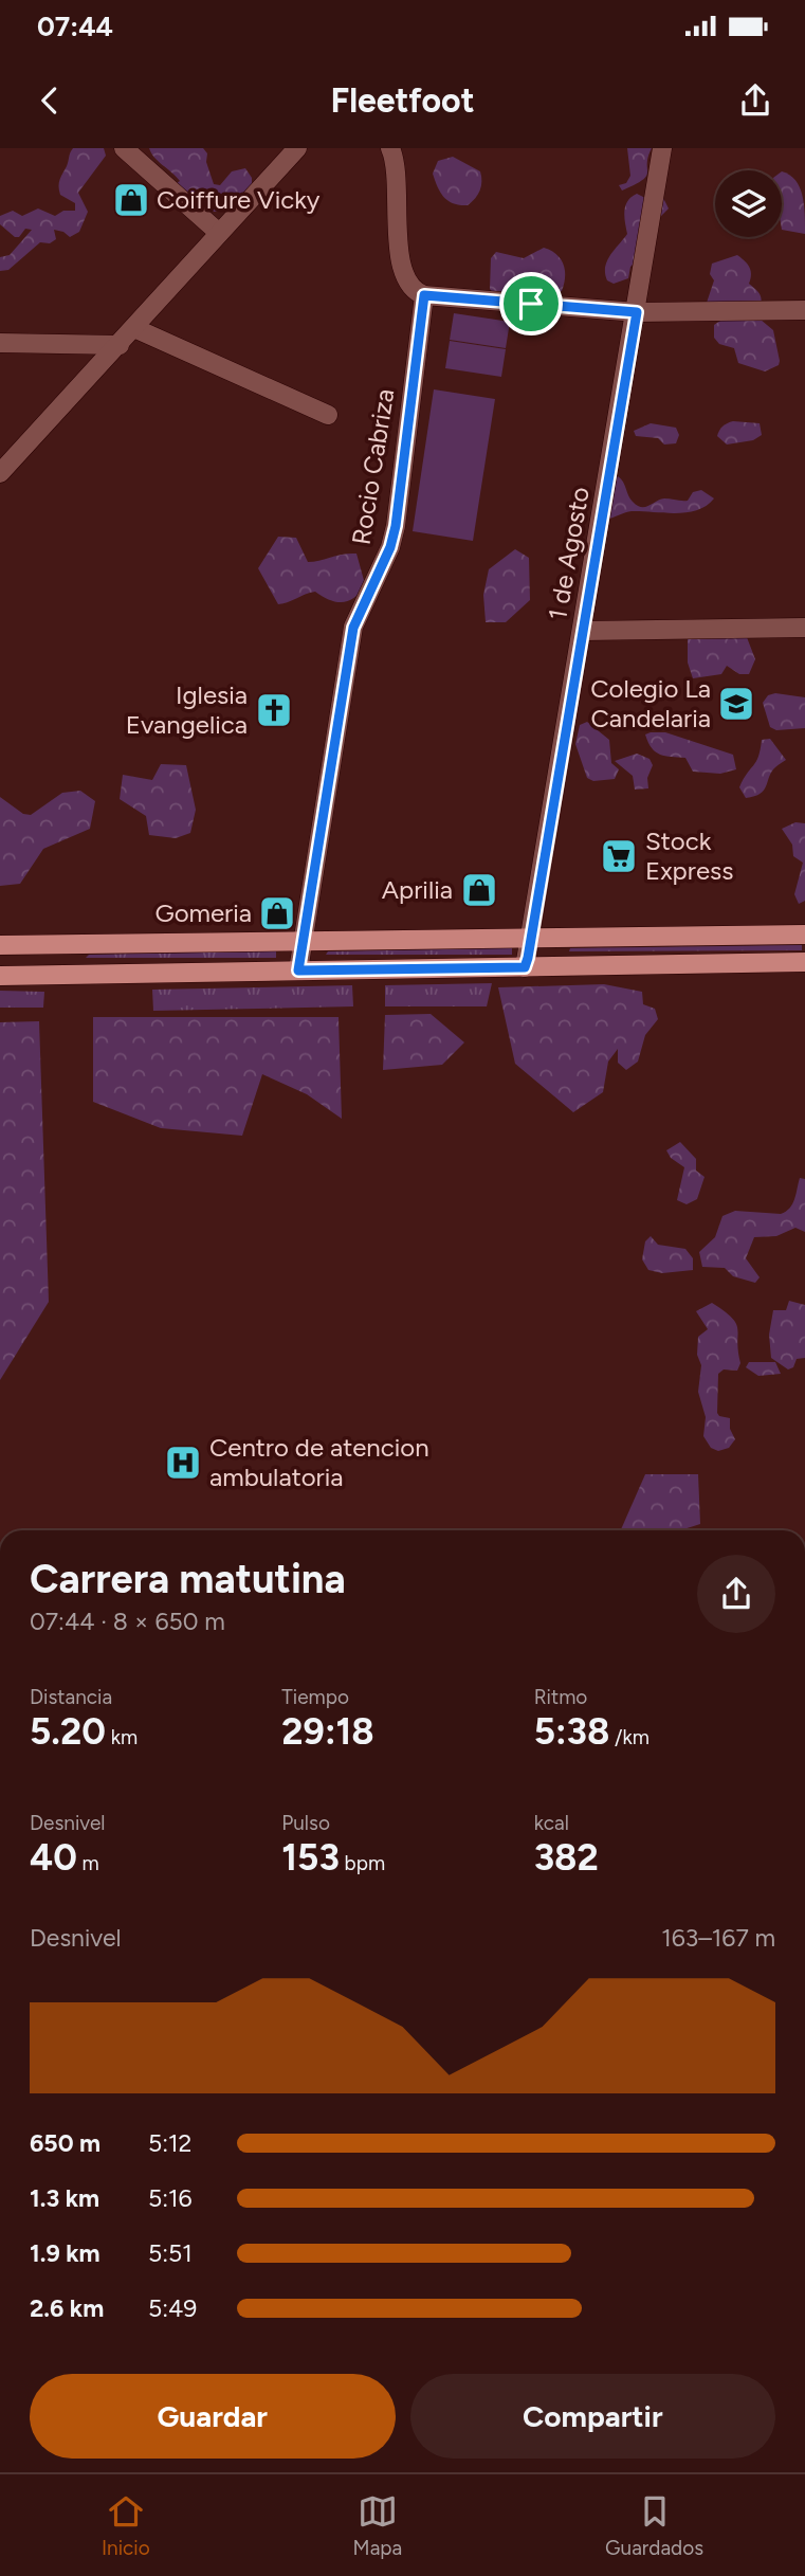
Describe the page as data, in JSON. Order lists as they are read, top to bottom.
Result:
{
  "streets": {
    "street": ["Rocio Cabriza", "1 de Agosto"]
  },
  "places": {
    "shop": ["Coiffure Vicky", "Aprilia", "Gomeria"],
    "school or university": ["Colegio La Candelaria"],
    "church": ["Iglesia Evangelica"],
    "supermarket": ["Stock Express"],
    "hospital": ["Centro de atencion ambulatoria"]
  },
  "page": {
    "status": "07:44",
    "header": "Fleetfoot",
    "heading": ["Carrera matutina", "07:44 · 8 × 650 m"],
    "stats": [
      ["Distancia", "5.20 km"],
      ["Tiempo", "29:18"],
      ["Ritmo", "5:38 /km"],
      ["Desnivel", "40 m"],
      ["Pulso", "153 bpm"],
      ["kcal", "382"]
    ],
    "chart": ["Desnivel", "163–167 m"],
    "list": [
      {
        "name": "650 m",
        "note": "5:12"
      },
      {
        "name": "1.3 km",
        "note": "5:16"
      },
      {
        "name": "1.9 km",
        "note": "5:51"
      },
      {
        "name": "2.6 km",
        "note": "5:49"
      }
    ],
    "buttons": ["Guardar", "Compartir"],
    "tabs": ["Inicio", "Mapa", "Guardados"]
  }
}
